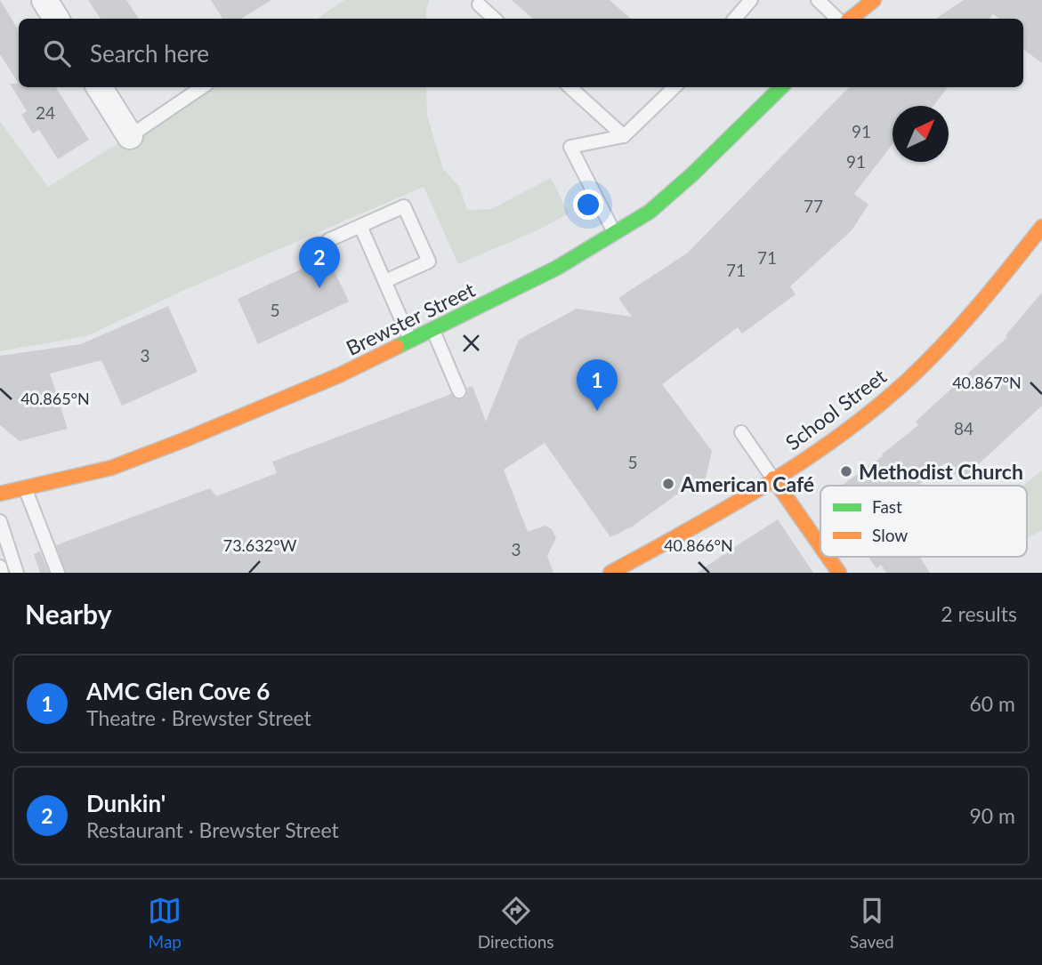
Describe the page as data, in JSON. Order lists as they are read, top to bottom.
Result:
{
  "streets": {
    "main road": ["Brewster Street", "School Street"]
  },
  "places": ["Methodist Church", "American Café"],
  "house_numbers": [
    "24",
    "91",
    "91",
    "77",
    "71",
    "71",
    "5",
    "3",
    "84",
    "5",
    "3"
  ],
  "legend": ["Fast", "Slow"],
  "north": "top right",
  "page": {
    "search": "Search here",
    "pins": ["2", "1"],
    "heading": ["Nearby", "2 results"],
    "list": [
      {
        "mark": "1",
        "name": "AMC Glen Cove 6",
        "note": "Theatre · Brewster Street",
        "value": "60 m"
      },
      {
        "mark": "2",
        "name": "Dunkin'",
        "note": "Restaurant · Brewster Street",
        "value": "90 m"
      }
    ],
    "nav": ["Map", "Directions", "Saved"]
  },
  "coordinates": [
    "40.867°N",
    "40.865°N",
    "73.632°W",
    "40.866°N"
  ]
}
